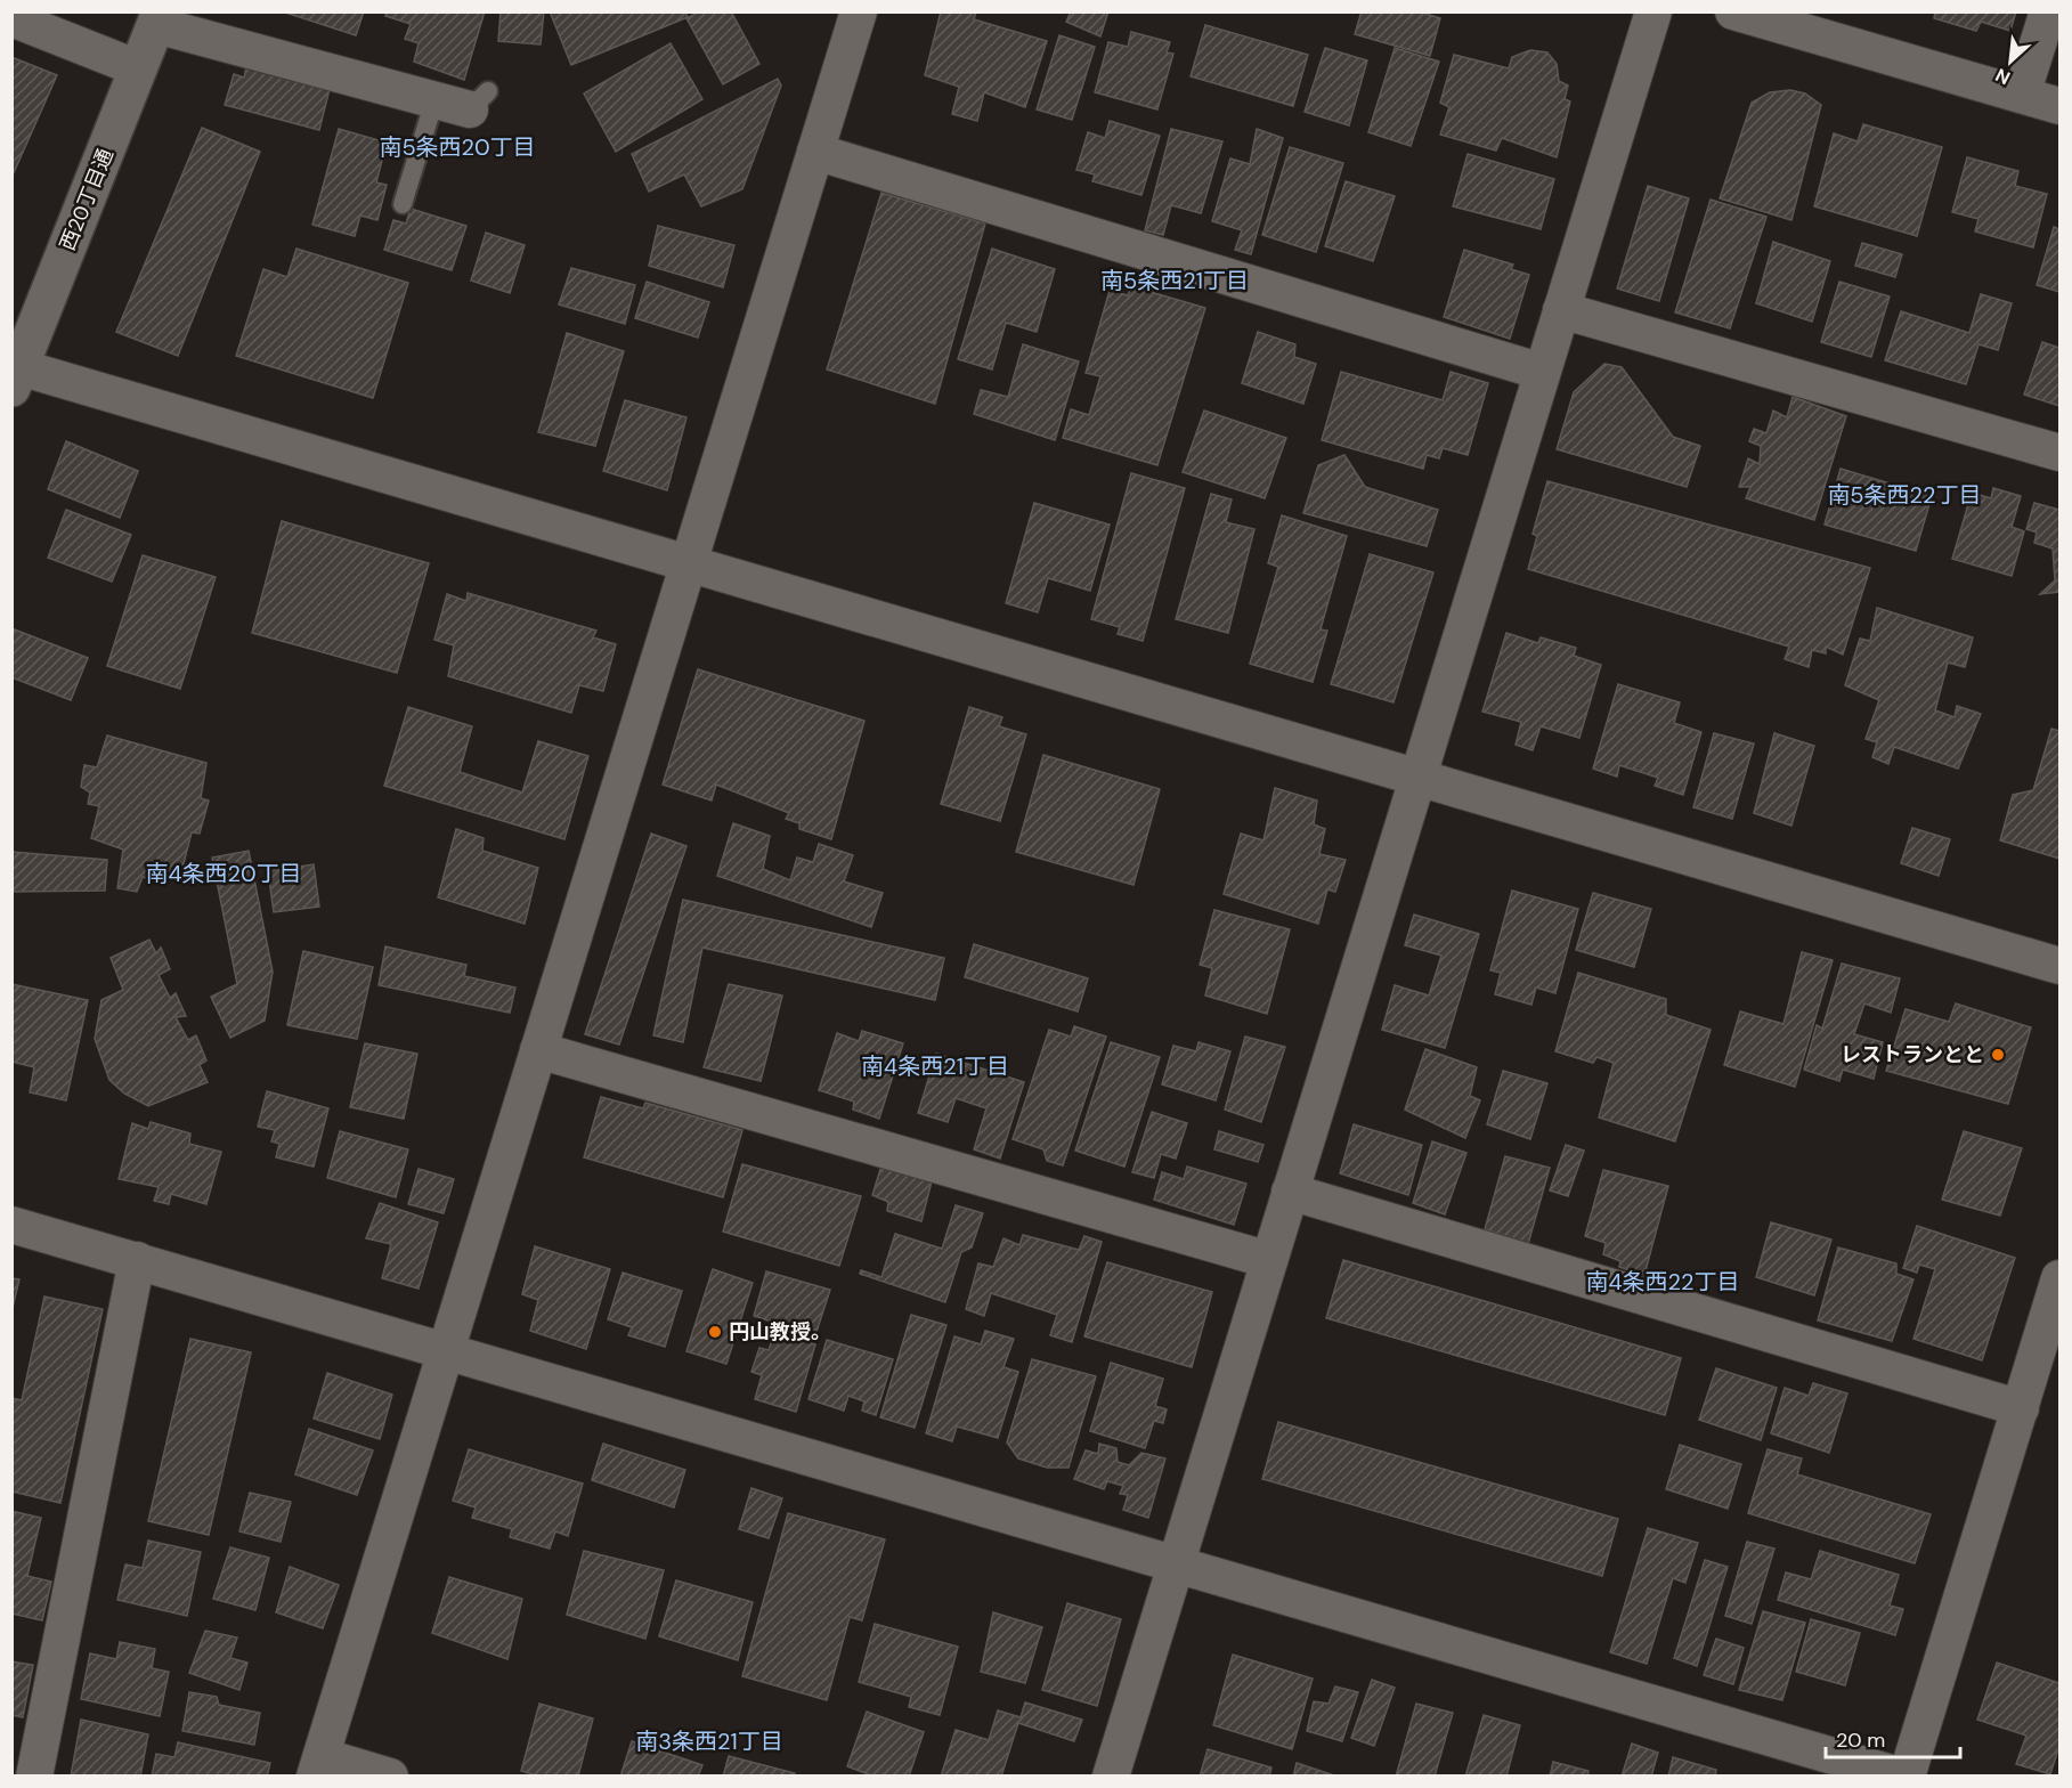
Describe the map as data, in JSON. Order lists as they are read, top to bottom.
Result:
{
  "streets": {
    "street": ["西20丁目通"]
  },
  "districts": [
    "南5条西20丁目",
    "南5条西21丁目",
    "南5条西22丁目",
    "南4条西20丁目",
    "南4条西21丁目",
    "南4条西22丁目",
    "南3条西21丁目"
  ],
  "places": ["レストランとと", "円山教授。"],
  "scale_bar": "20 m",
  "north": "bottom left"
}
